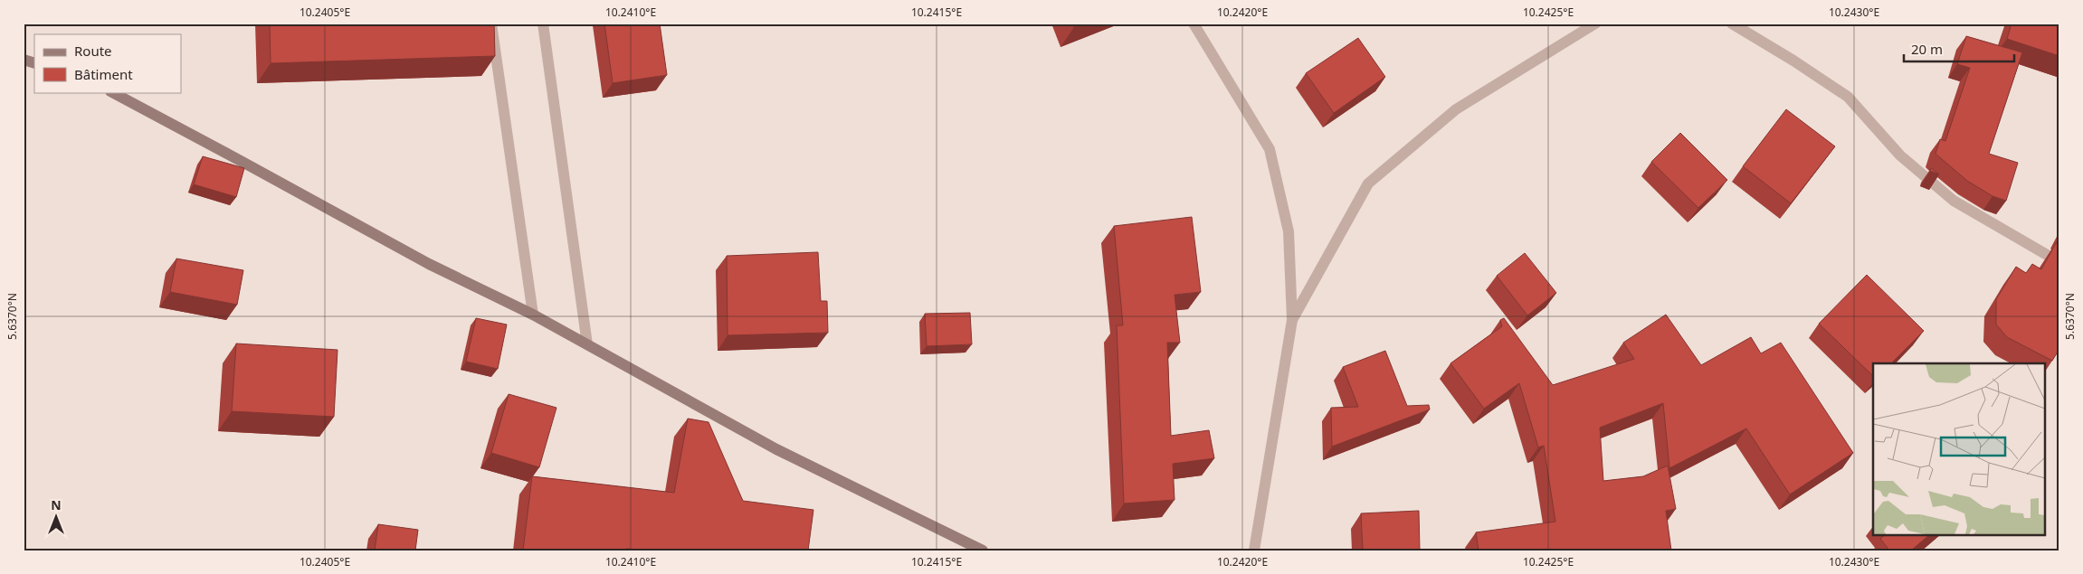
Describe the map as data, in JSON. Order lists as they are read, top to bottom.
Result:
{
  "legend": ["Route", "Bâtiment"],
  "scale_bar": "20 m",
  "north": "top",
  "coordinates": [
    "10.2405°E",
    "10.2410°E",
    "10.2415°E",
    "10.2420°E",
    "10.2425°E",
    "10.2430°E",
    "5.6370°N"
  ]
}
